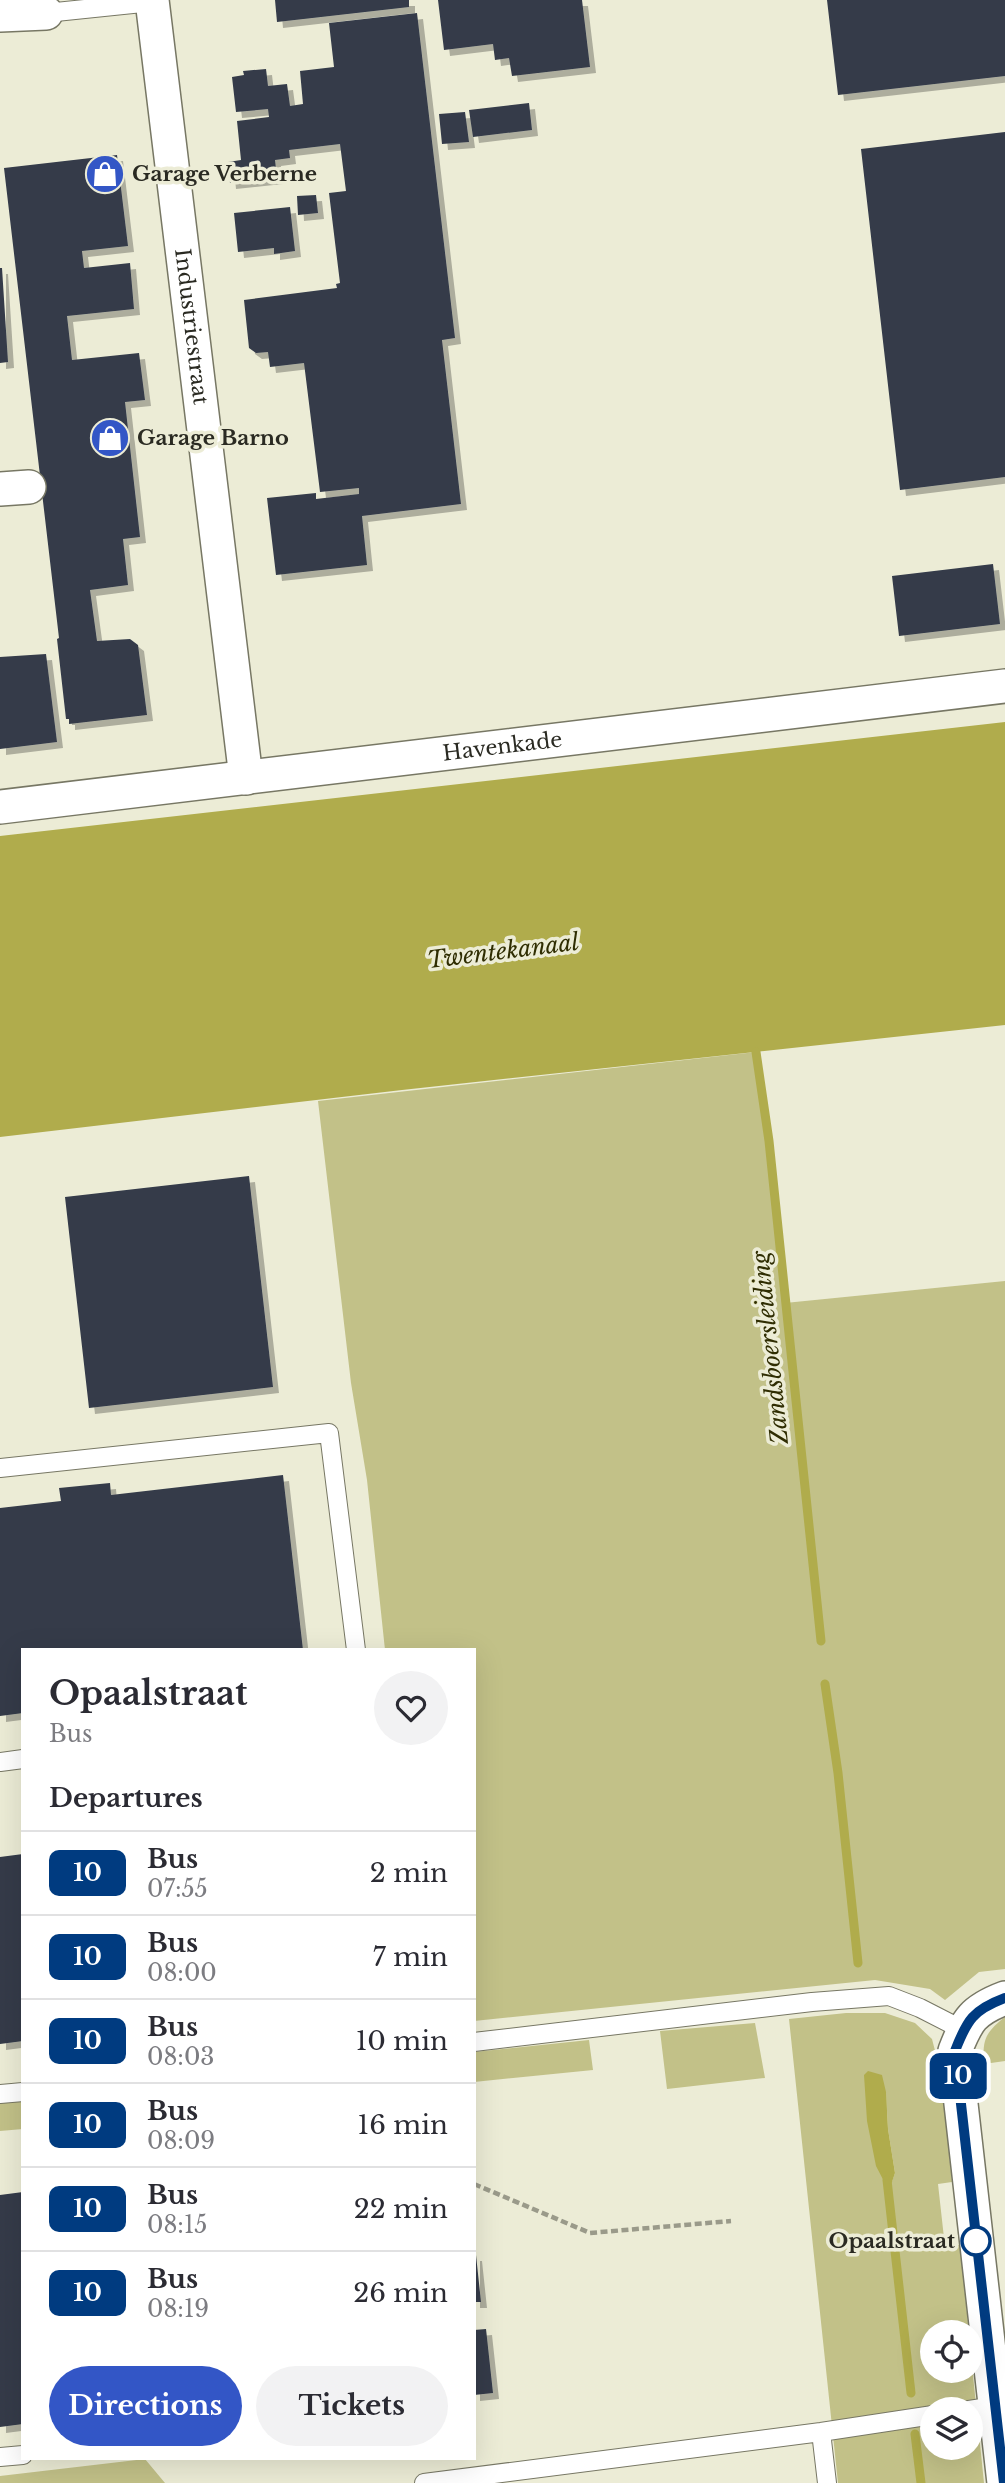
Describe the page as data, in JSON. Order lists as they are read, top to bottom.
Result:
{
  "streets": {
    "street": ["Industriestraat", "Havenkade"]
  },
  "crossings": [
    ["Industriestraat", "Havenkade"]
  ],
  "water": ["Twentekanaal", "Zandsboersleiding"],
  "places": {
    "shop": ["Garage Verberne", "Garage Barno"],
    "other": ["Opaalstraat"]
  },
  "lines": ["bus line 10"],
  "page": {
    "on_map": "10",
    "heading": [
      ["Opaalstraat", "Bus"],
      "Departures"
    ],
    "list": [
      {
        "mark": "10",
        "name": "Bus",
        "note": "07:55",
        "value": "2 min"
      },
      {
        "mark": "10",
        "name": "Bus",
        "note": "08:00",
        "value": "7 min"
      },
      {
        "mark": "10",
        "name": "Bus",
        "note": "08:03",
        "value": "10 min"
      },
      {
        "mark": "10",
        "name": "Bus",
        "note": "08:09",
        "value": "16 min"
      },
      {
        "mark": "10",
        "name": "Bus",
        "note": "08:15",
        "value": "22 min"
      },
      {
        "mark": "10",
        "name": "Bus",
        "note": "08:19",
        "value": "26 min"
      }
    ],
    "buttons": ["Directions", "Tickets"]
  }
}
